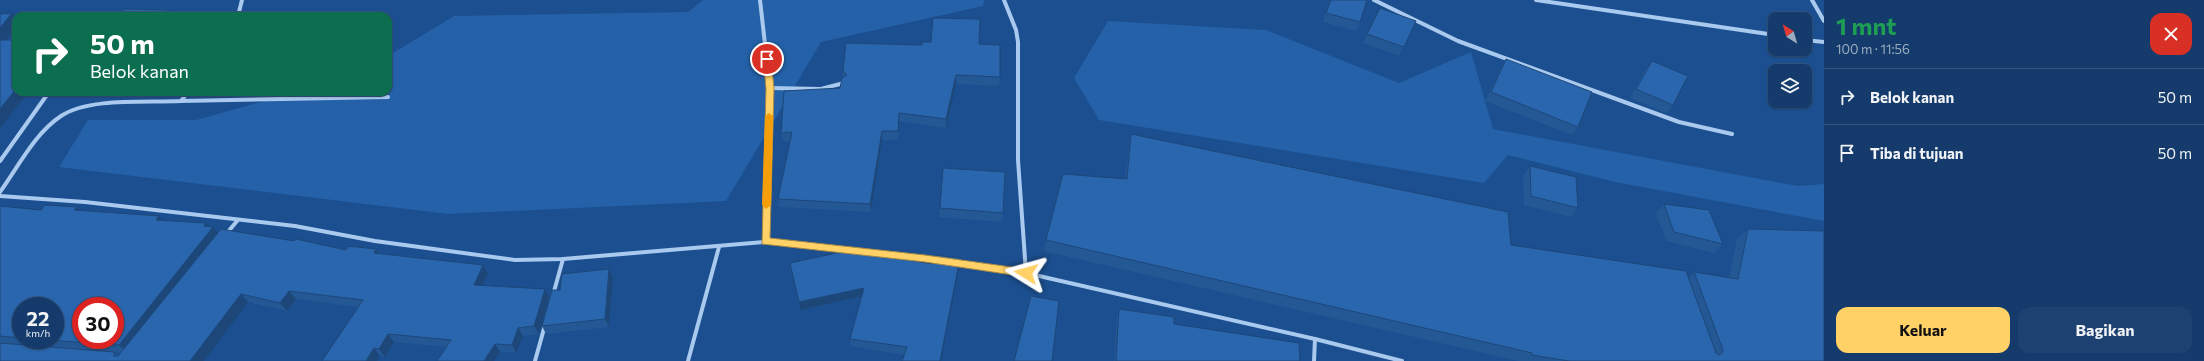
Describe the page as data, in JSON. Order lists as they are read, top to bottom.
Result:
{
  "north": "top left",
  "page": {
    "heading": ["1 mnt", "100 m · 11:56"],
    "turn": ["50 m", "Belok kanan"],
    "list": [
      {
        "name": "Belok kanan",
        "value": "50 m"
      },
      {
        "name": "Tiba di tujuan",
        "value": "50 m"
      }
    ],
    "speed": "22 km/h",
    "limit": "30",
    "buttons": ["Keluar", "Bagikan"]
  }
}
